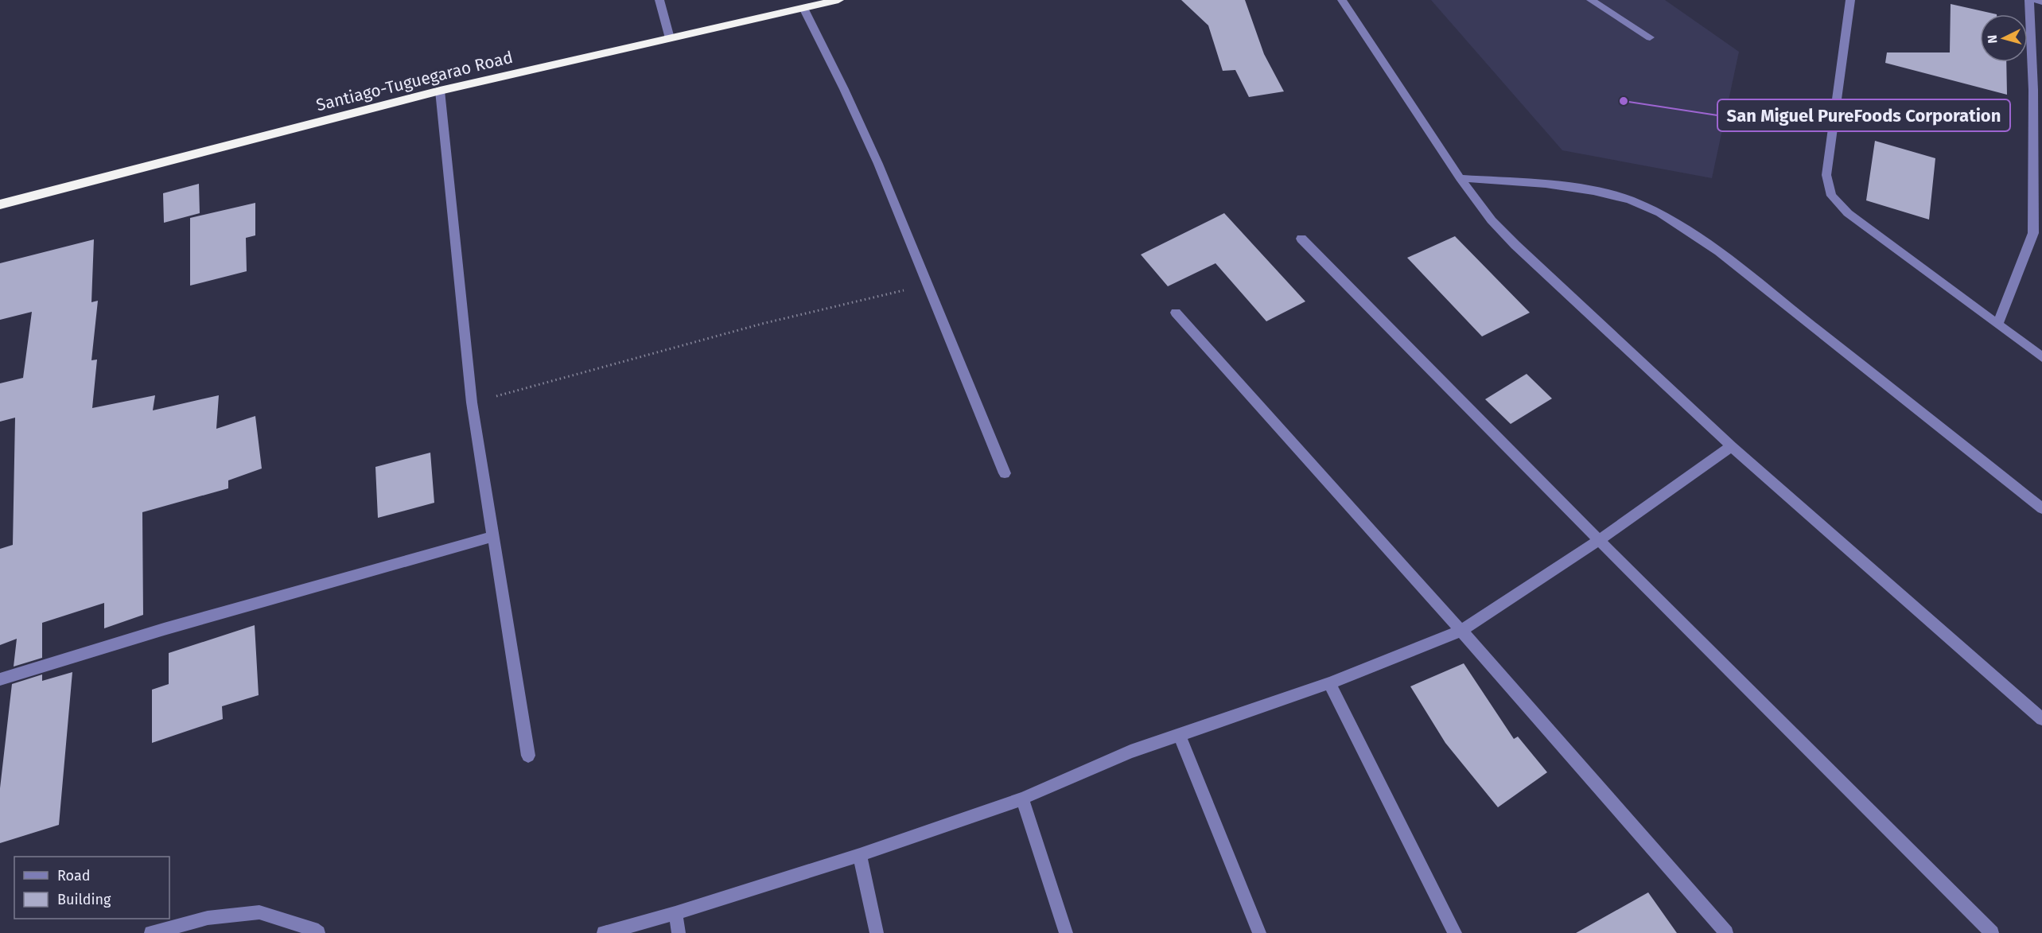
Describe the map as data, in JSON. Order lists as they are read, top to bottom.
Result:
{
  "streets": {
    "highway": ["Santiago-Tuguegarao Road"]
  },
  "places": ["San Miguel PureFoods Corporation"],
  "legend": ["Road", "Building"],
  "north": "left"
}
